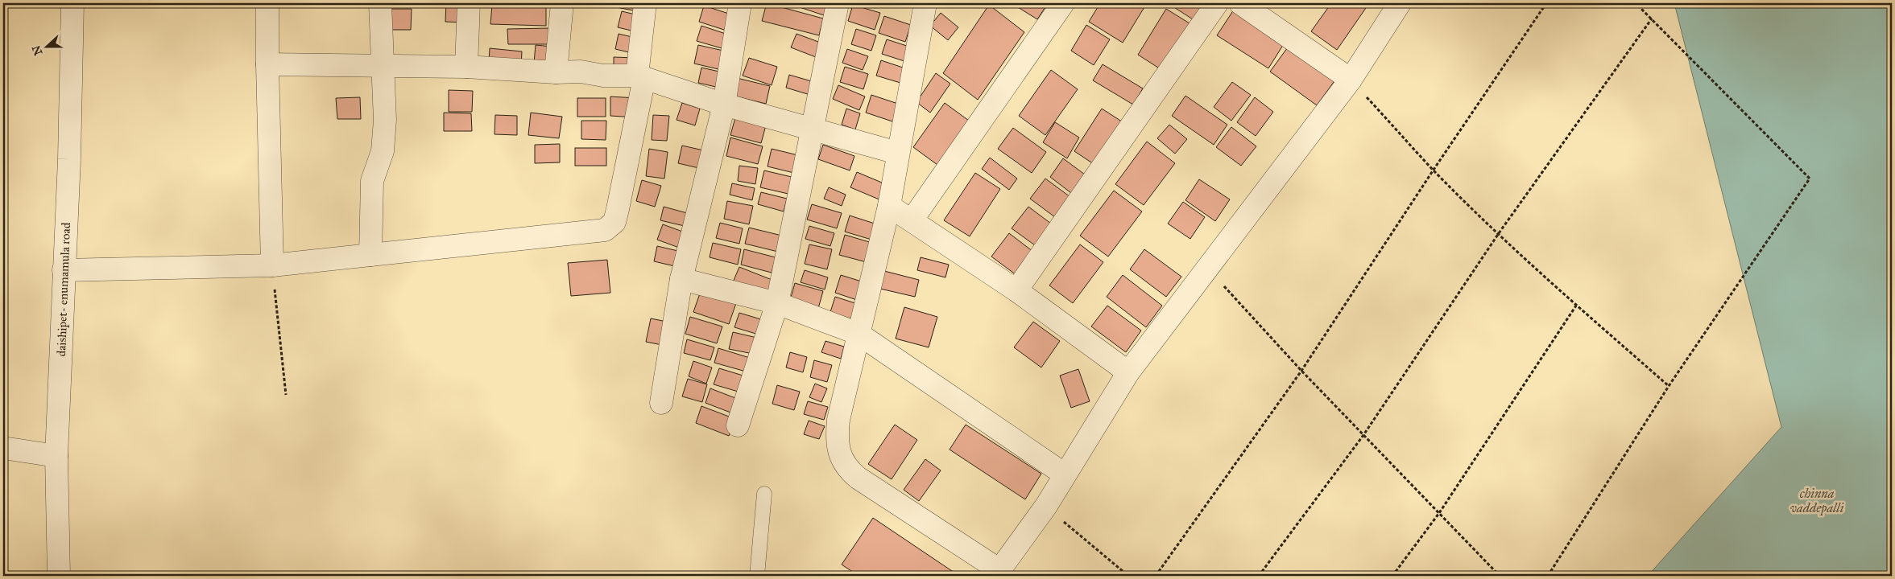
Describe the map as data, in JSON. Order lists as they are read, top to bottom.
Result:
{
  "streets": {
    "street": ["daishipet- enumamula road"]
  },
  "water": ["chinna vaddepalli"],
  "north": "left"
}
